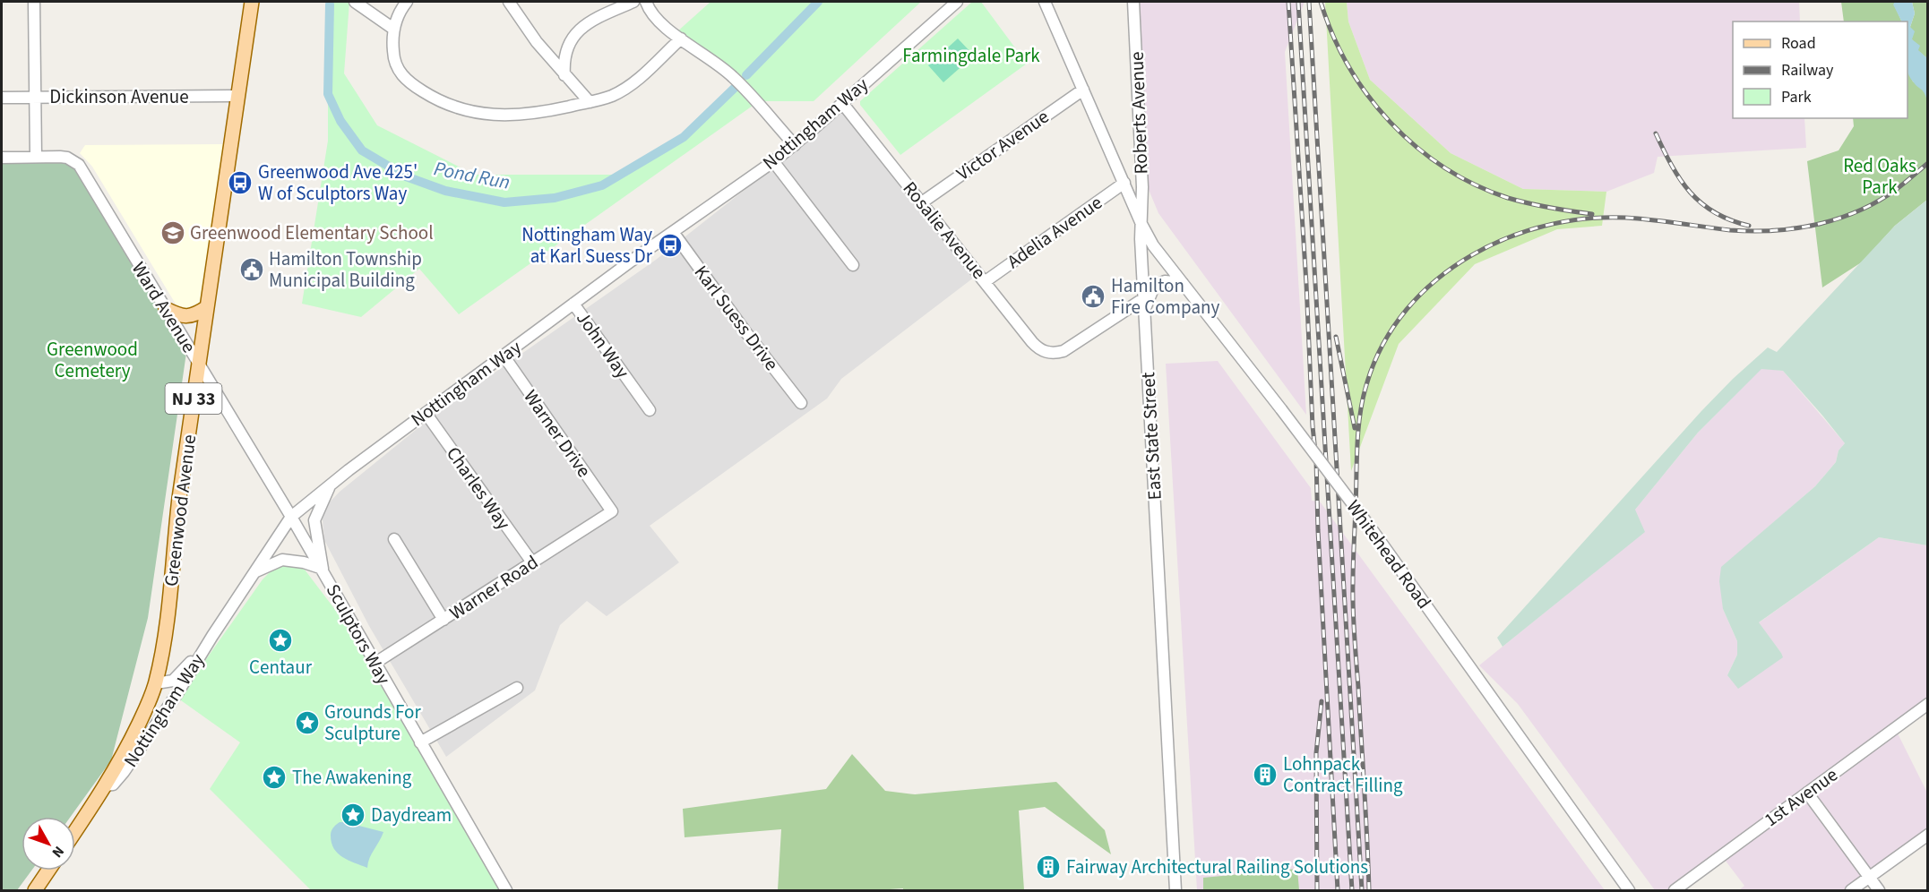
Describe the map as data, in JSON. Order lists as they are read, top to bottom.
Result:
{
  "streets": {
    "main road": ["Nottingham Way", "NJ 33", "Greenwood Avenue"],
    "street": [
      "Dickinson Avenue",
      "Roberts Avenue",
      "Victor Avenue",
      "Rosalie Avenue",
      "Adelia Avenue",
      "Ward Avenue",
      "Karl Suess Drive",
      "John Way",
      "Warner Drive",
      "East State Street",
      "Charles Way",
      "Whitehead Road",
      "Warner Road",
      "Sculptors Way",
      "1st Avenue"
    ]
  },
  "crossings": [
    ["Dickinson Avenue", "Greenwood Avenue"],
    ["Roberts Avenue", "East State Street"],
    ["Roberts Avenue", "Whitehead Road"],
    ["Nottingham Way", "Rosalie Avenue"],
    ["Nottingham Way", "Ward Avenue"],
    ["Nottingham Way", "Karl Suess Drive"],
    ["Nottingham Way", "John Way"],
    ["Nottingham Way", "Warner Drive"],
    ["Nottingham Way", "Charles Way"],
    ["Nottingham Way", "Greenwood Avenue"],
    ["Nottingham Way", "Sculptors Way"],
    ["Victor Avenue", "Rosalie Avenue"],
    ["Victor Avenue", "East State Street"],
    ["Rosalie Avenue", "Adelia Avenue"],
    ["Rosalie Avenue", "East State Street"],
    ["Adelia Avenue", "East State Street"],
    ["Ward Avenue", "Greenwood Avenue"],
    ["Ward Avenue", "Sculptors Way"],
    ["Warner Drive", "Warner Road"],
    ["East State Street", "Whitehead Road"],
    ["Charles Way", "Warner Road"],
    ["Warner Road", "Sculptors Way"]
  ],
  "water": ["Pond Run"],
  "parks": ["Farmingdale Park", "Red Oaks Park", "Greenwood Cemetery"],
  "places": {
    "bus stop": ["Greenwood Ave 425' W of Sculptors Way", "Nottingham Way at Karl Suess Dr"],
    "school or university": ["Greenwood Elementary School"],
    "public building": ["Hamilton Township Municipal Building", "Hamilton Fire Company"],
    "place": [
      "Centaur",
      "Grounds For Sculpture",
      "The Awakening",
      "Daydream"
    ],
    "building": ["Lohnpack Contract Filling", "Fairway Architectural Railing Solutions"]
  },
  "legend": ["Road", "Railway", "Park"],
  "north": "bottom right"
}
